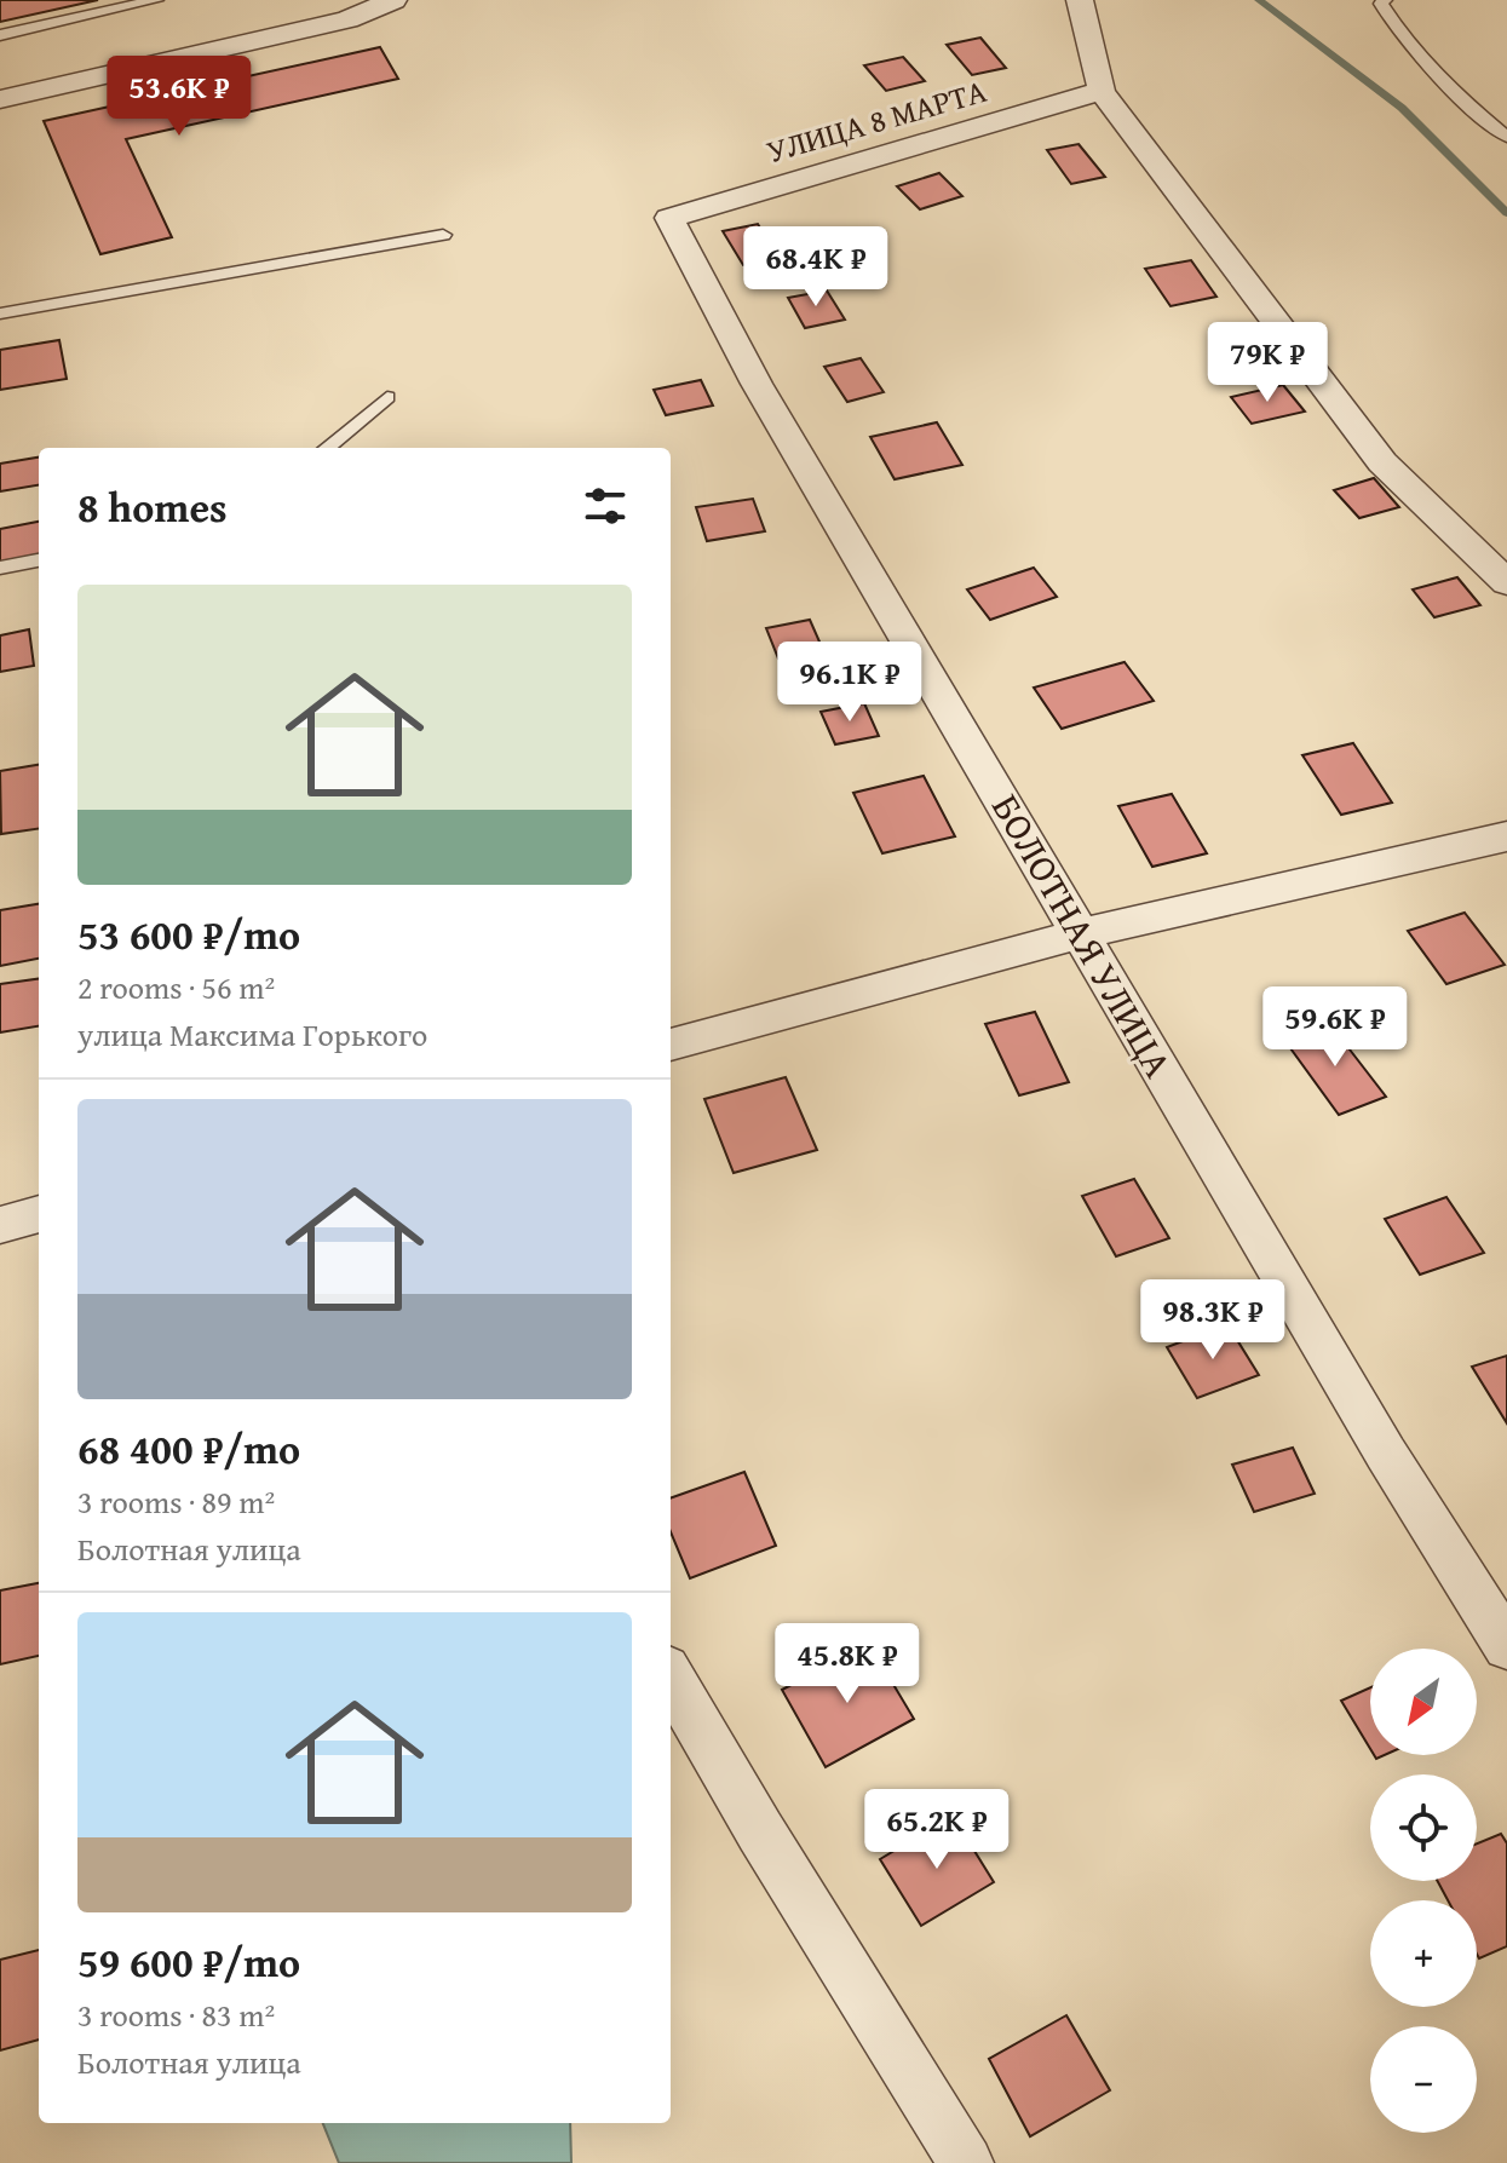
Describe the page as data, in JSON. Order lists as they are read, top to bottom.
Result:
{
  "streets": {
    "street": ["УЛИЦА 8 МАРТА", "БОЛОТНАЯ УЛИЦА"]
  },
  "crossings": [
    ["УЛИЦА 8 МАРТА", "БОЛОТНАЯ УЛИЦА"]
  ],
  "north": "bottom left",
  "page": {
    "price": [
      "53.6K ₽",
      "68.4K ₽",
      "79K ₽",
      "96.1K ₽",
      "59.6K ₽",
      "98.3K ₽",
      "45.8K ₽",
      "65.2K ₽"
    ],
    "heading": "8 homes",
    "list": [
      {
        "name": "53 600 ₽/mo",
        "note": "2 rooms · 56 m² · улица Максима Горького"
      },
      {
        "name": "68 400 ₽/mo",
        "note": "3 rooms · 89 m² · Болотная улица"
      },
      {
        "name": "59 600 ₽/mo",
        "note": "3 rooms · 83 m² · Болотная улица"
      }
    ],
    "map_buttons": ["+", "−"]
  }
}
